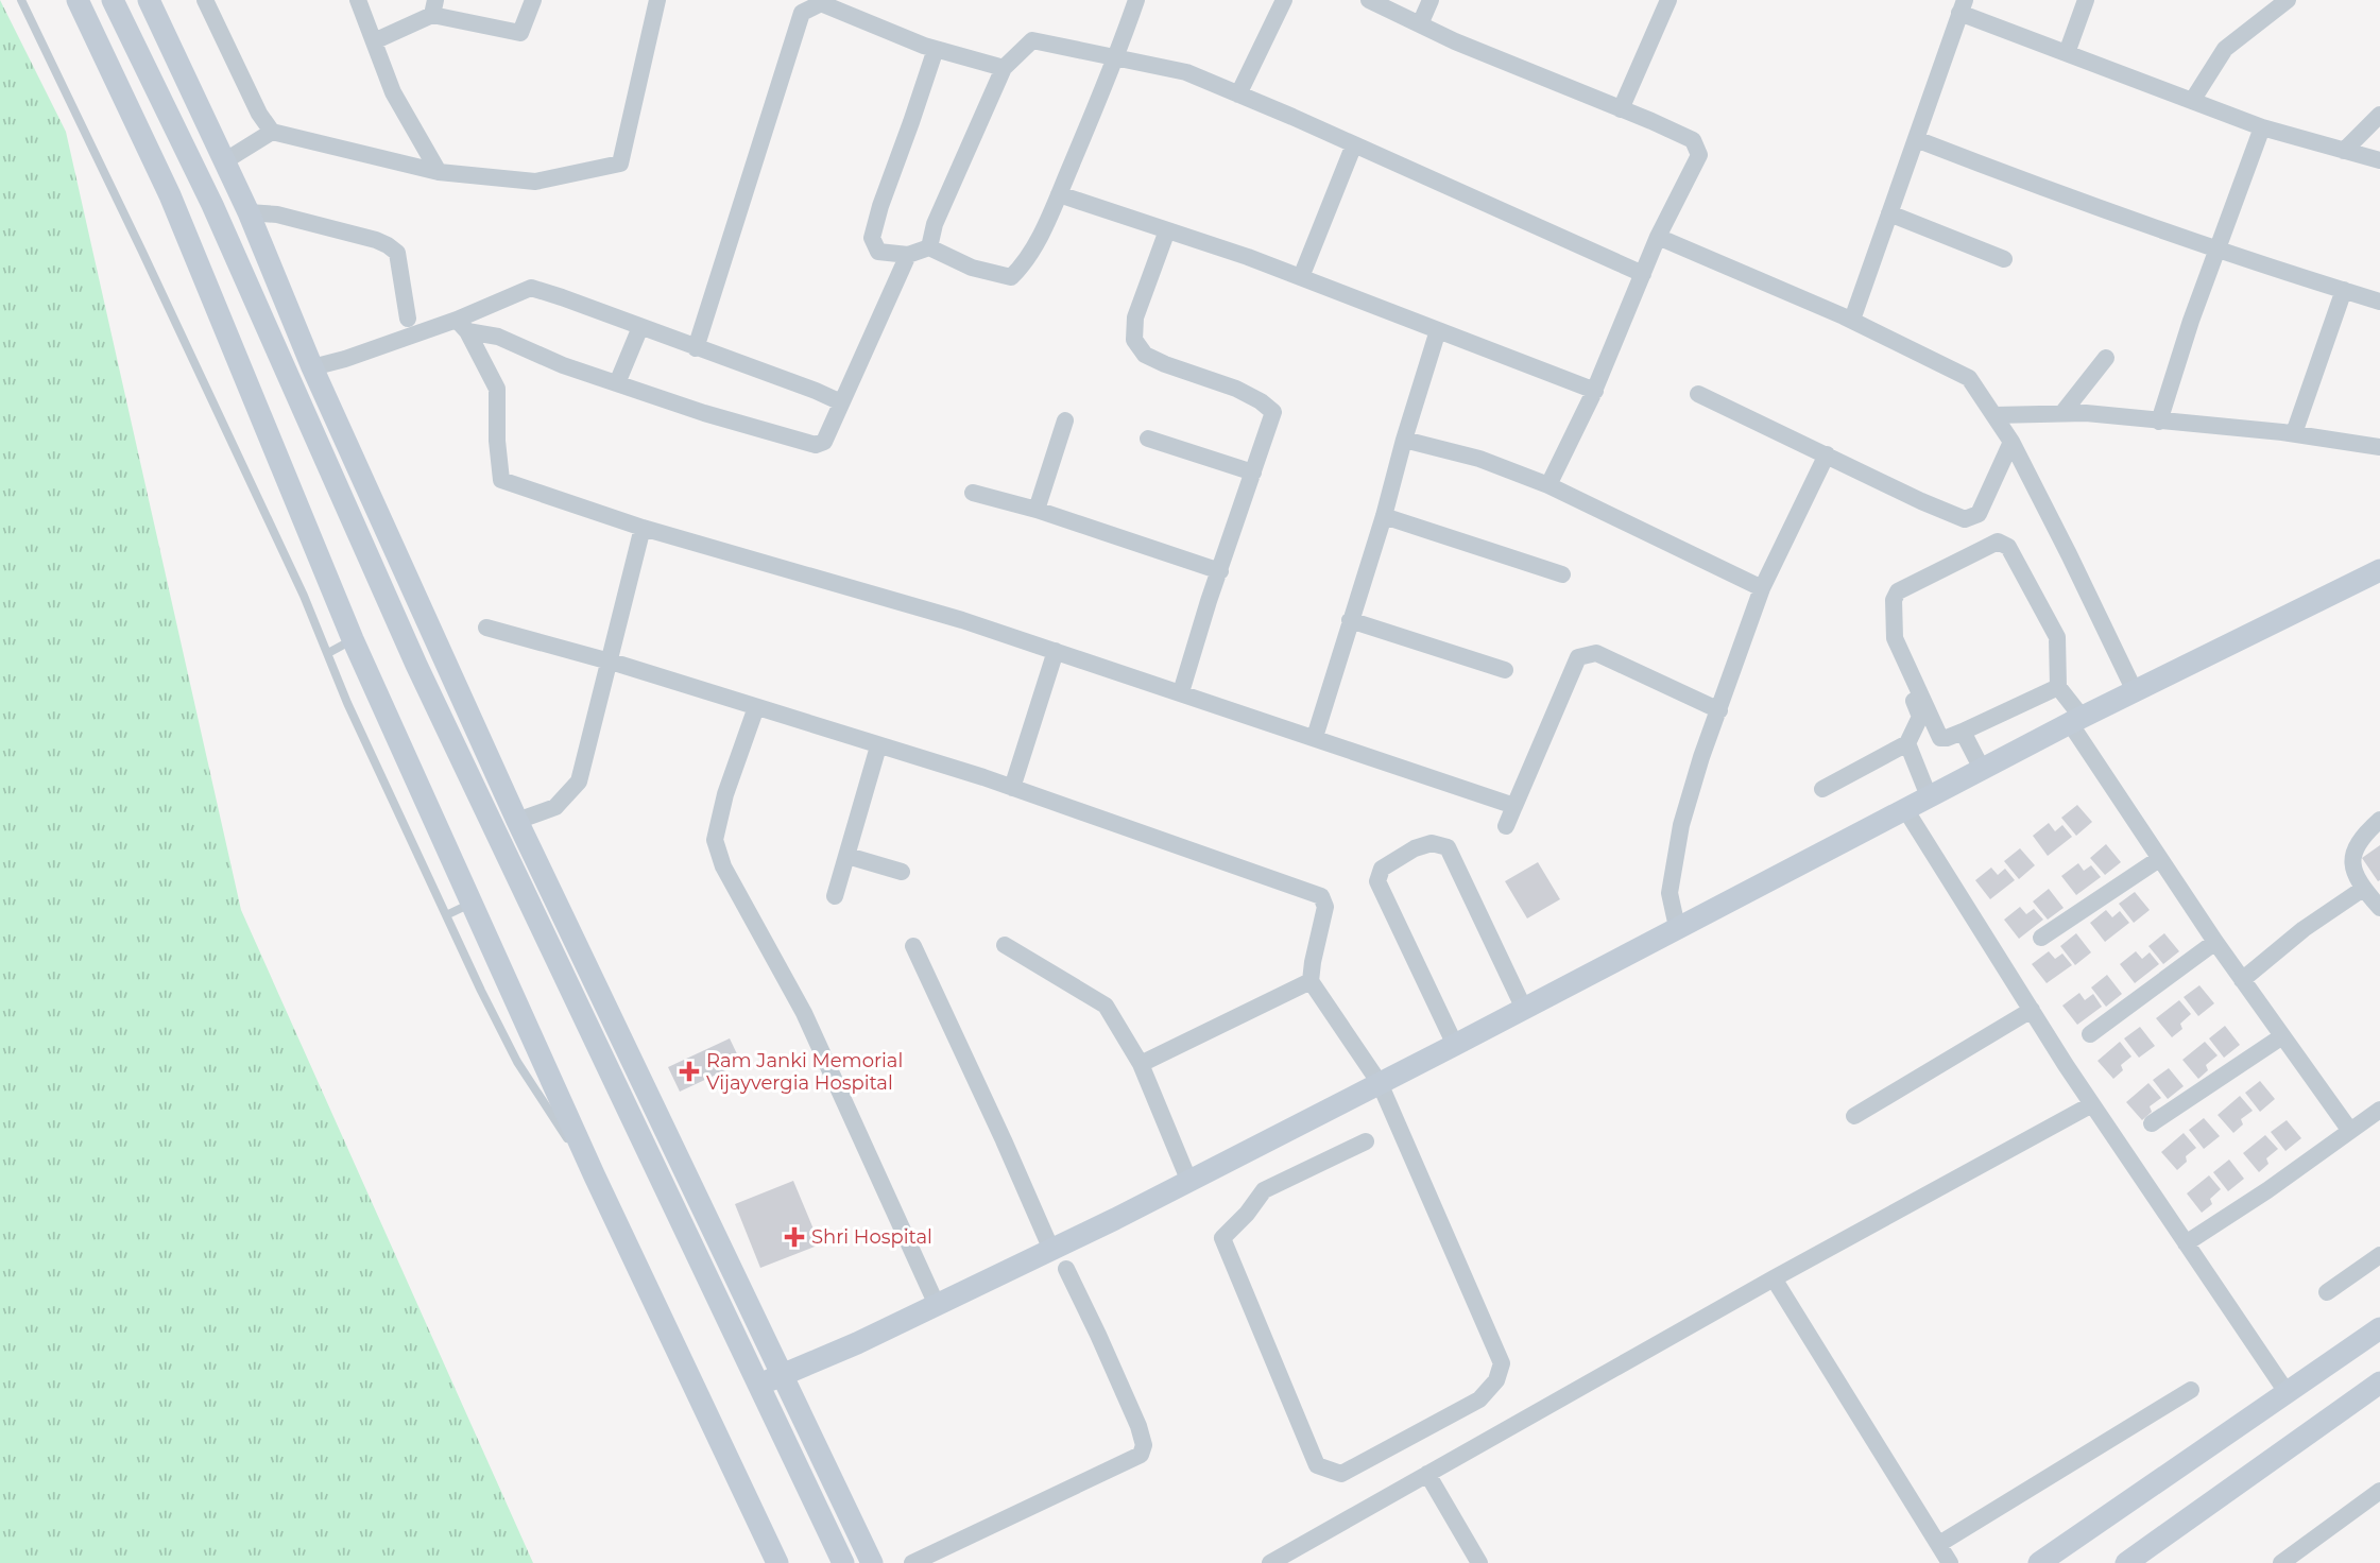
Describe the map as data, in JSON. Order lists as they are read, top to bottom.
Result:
{
  "places": {
    "health": ["Ram Janki Memorial Vijayvergia Hospital", "Shri Hospital"]
  }
}
